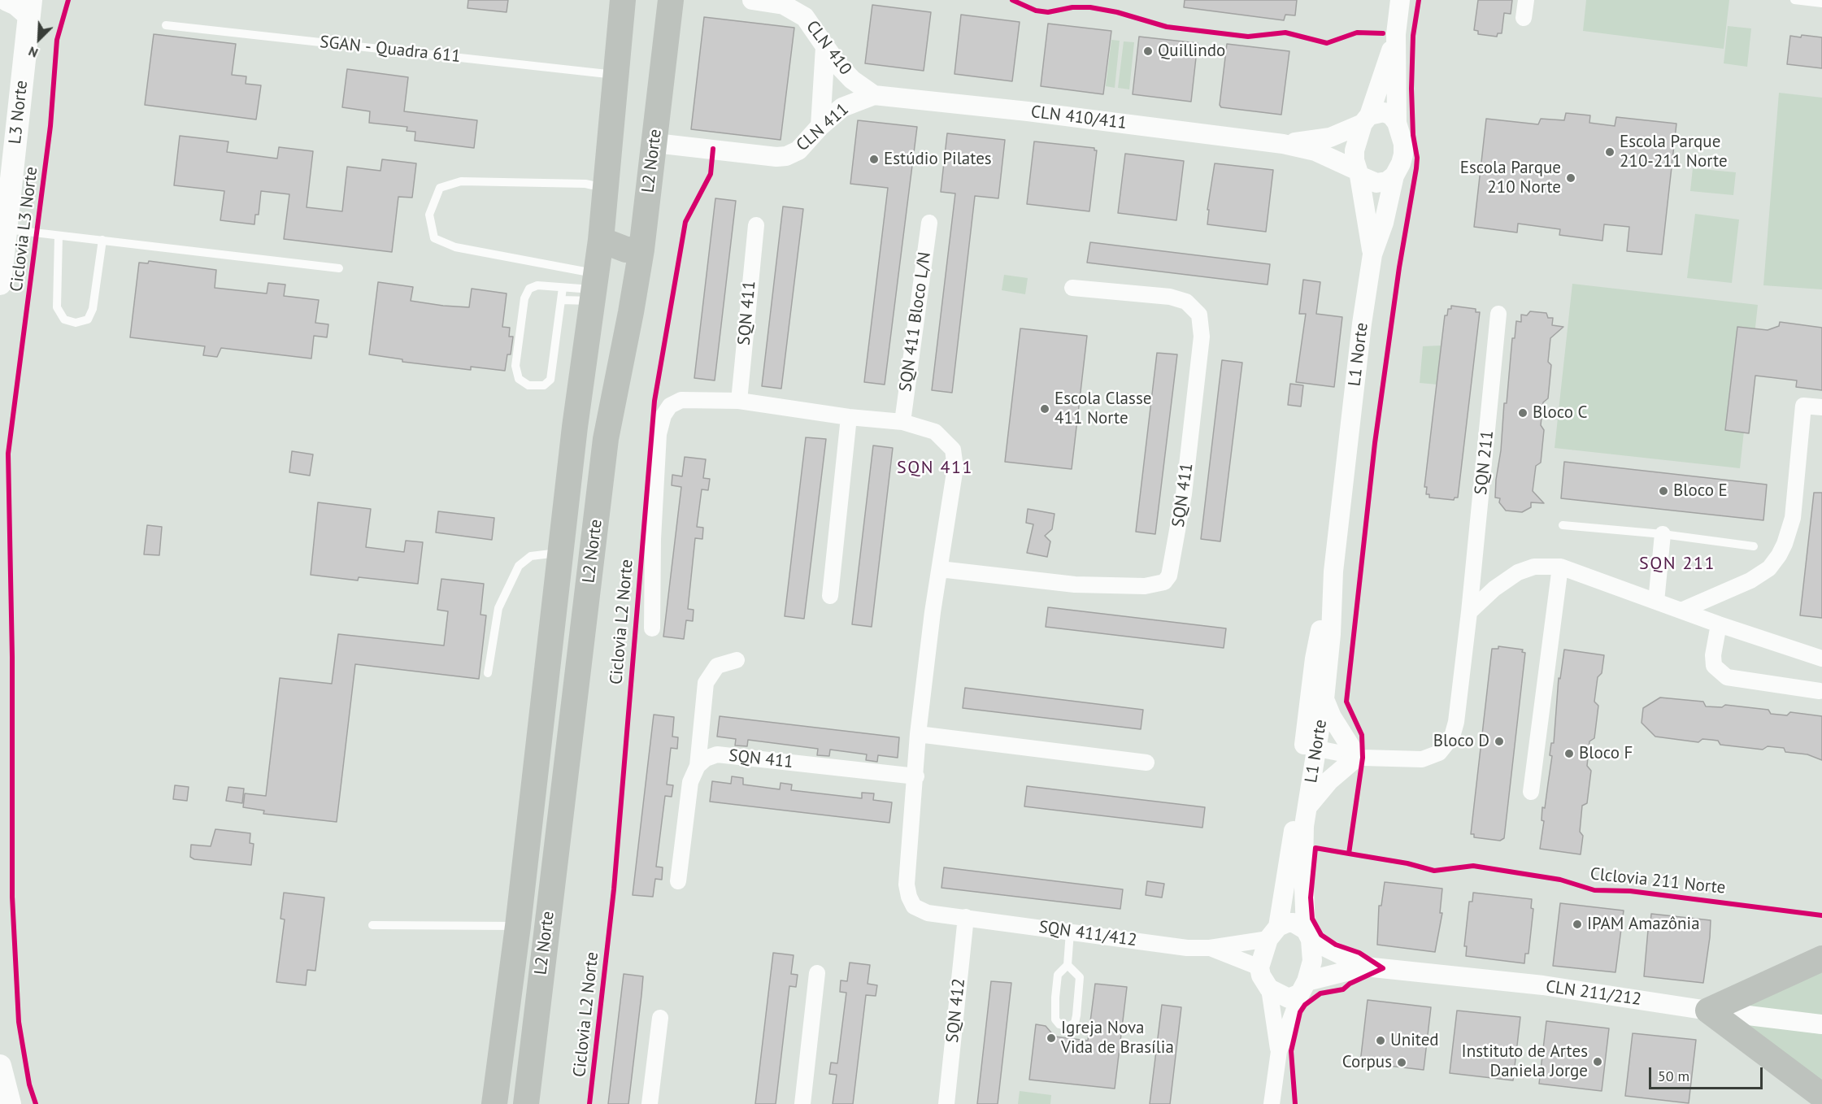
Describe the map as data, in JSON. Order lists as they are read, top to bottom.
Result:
{
  "streets": {
    "main road": ["L3 Norte", "L2 Norte"],
    "street": [
      "CLN 410",
      "CLN 410/411",
      "CLN 411",
      "SQN 411",
      "SQN 411 Bloco L/N",
      "L1 Norte",
      "SQN 211",
      "SQN 411/412",
      "CLN 211/212",
      "SQN 412"
    ],
    "lane": ["SGAN - Quadra 611"],
    "cycle path": ["Ciclovia L3 Norte", "Ciclovia L2 Norte", "Clclovia 211 Norte"]
  },
  "crossings": [
    ["CLN 410", "CLN 410/411"],
    ["CLN 410", "CLN 411"],
    ["SGAN - Quadra 611", "L2 Norte"],
    ["CLN 410/411", "CLN 411"],
    ["CLN 410/411", "L1 Norte"],
    ["CLN 411", "L2 Norte"],
    ["L1 Norte", "SQN 211"],
    ["L1 Norte", "SQN 411/412"],
    ["L1 Norte", "CLN 211/212"],
    ["SQN 411/412", "CLN 211/212"],
    ["SQN 411/412", "SQN 412"]
  ],
  "districts": ["SQN 411", "SQN 211"],
  "places": [
    "Quillindo",
    "Escola Parque 210-211 Norte",
    "Estúdio Pilates",
    "Escola Parque 210 Norte",
    "Escola Classe 411 Norte",
    "Bloco C",
    "Bloco E",
    "Bloco D",
    "Bloco F",
    "IPAM Amazônia",
    "Igreja Nova Vida de Brasília",
    "United",
    "Instituto de Artes Daniela Jorge",
    "Corpus"
  ],
  "scale_bar": "50 m",
  "north": "bottom left"
}
